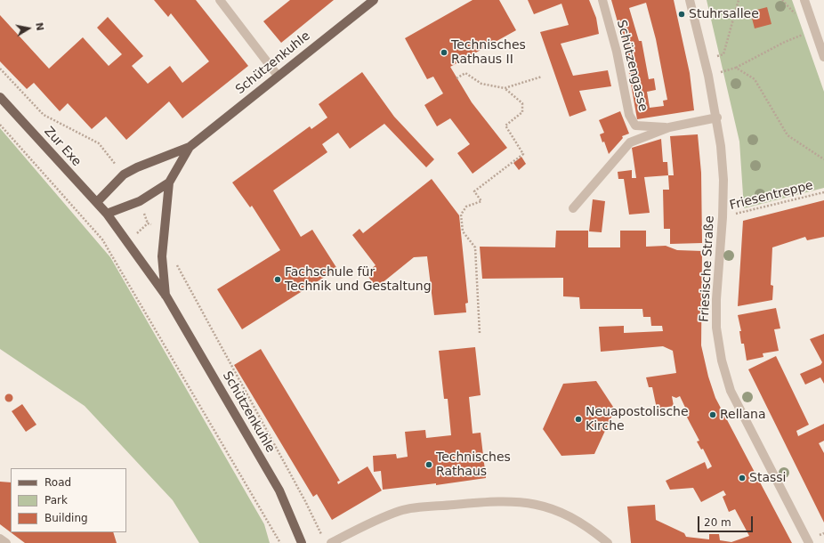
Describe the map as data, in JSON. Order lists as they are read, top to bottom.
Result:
{
  "streets": {
    "main road": ["Schützenkuhle", "Zur Exe"],
    "street": ["Schützengasse", "Friesische Straße"],
    "path": ["Friesentreppe"]
  },
  "crossings": [
    ["Schützenkuhle", "Zur Exe"],
    ["Schützengasse", "Friesische Straße"],
    ["Friesentreppe", "Friesische Straße"]
  ],
  "places": [
    "Stuhrsallee",
    "Technisches Rathaus II",
    "Fachschule für Technik und Gestaltung",
    "Rellana",
    "Neuapostolische Kirche",
    "Technisches Rathaus",
    "Stassi"
  ],
  "legend": ["Road", "Park", "Building"],
  "scale_bar": "20 m",
  "north": "right"
}
